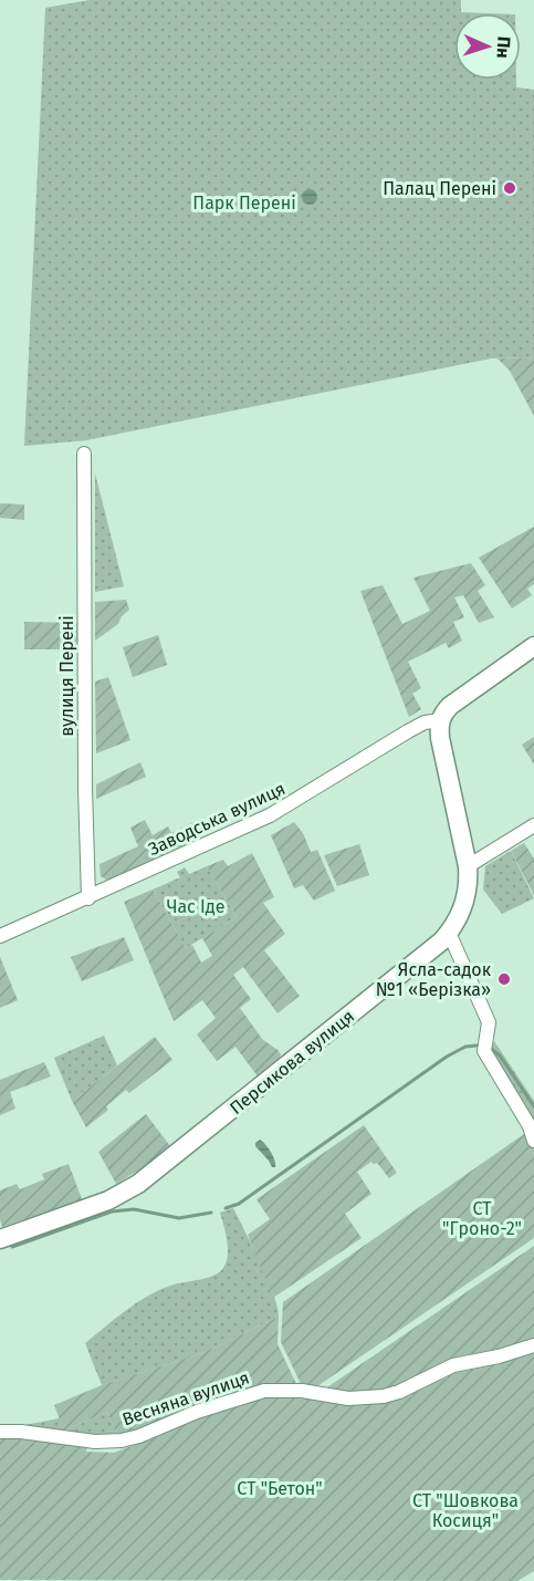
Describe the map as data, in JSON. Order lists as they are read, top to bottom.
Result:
{
  "streets": {
    "main road": ["Персикова вулиця"],
    "street": ["вулиця Перені", "Заводська вулиця", "Весняна вулиця"]
  },
  "crossings": [
    ["вулиця Перені", "Заводська вулиця"],
    ["Заводська вулиця", "Персикова вулиця"]
  ],
  "parks": [
    "Парк Перені",
    "Час Іде",
    "СТ \"Гроно-2\"",
    "СТ \"Бетон\"",
    "СТ \"Шовкова Косиця\""
  ],
  "places": ["Палац Перені", "Ясла-садок №1 «Берізка»"],
  "north": "right"
}
